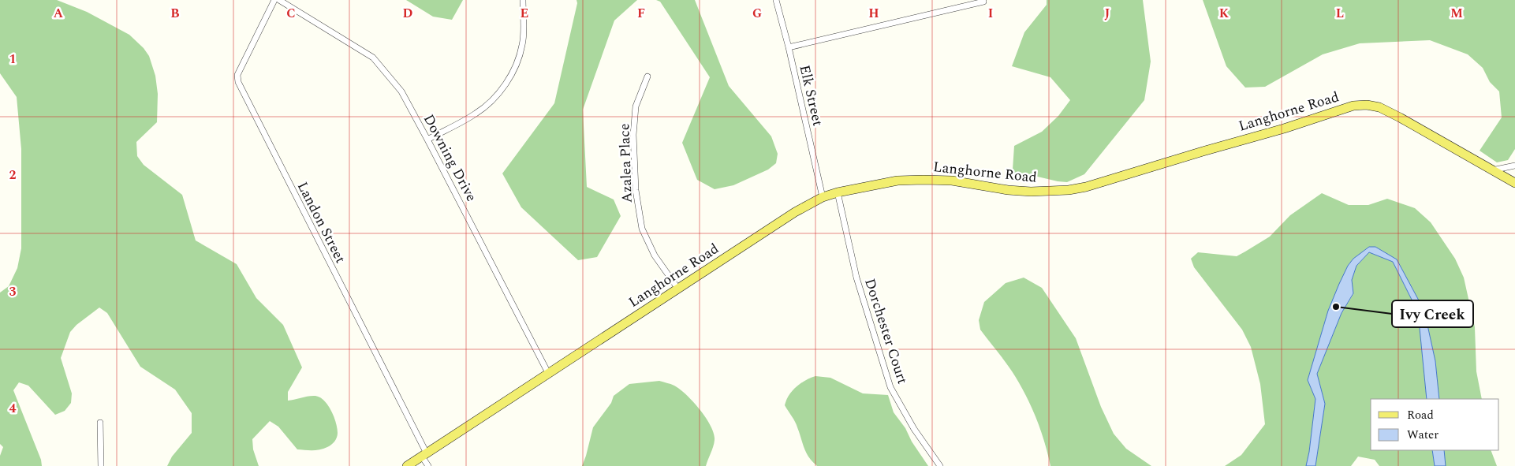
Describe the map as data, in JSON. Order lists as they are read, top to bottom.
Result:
{
  "streets": {
    "main road": ["Langhorne Road"],
    "street": [
      "Elk Street",
      "Downing Drive",
      "Azalea Place",
      "Landon Street",
      "Dorchester Court"
    ]
  },
  "crossings": [
    ["Elk Street", "Langhorne Road"],
    ["Langhorne Road", "Downing Drive"],
    ["Langhorne Road", "Azalea Place"],
    ["Langhorne Road", "Landon Street"],
    ["Langhorne Road", "Dorchester Court"]
  ],
  "places": ["Ivy Creek"],
  "legend": ["Road", "Water"],
  "grid": {
    "columns": [
      "A",
      "B",
      "C",
      "D",
      "E",
      "F",
      "G",
      "H",
      "I",
      "J",
      "K",
      "L",
      "M"
    ],
    "rows": [
      "1",
      "2",
      "3",
      "4"
    ]
  }
}
